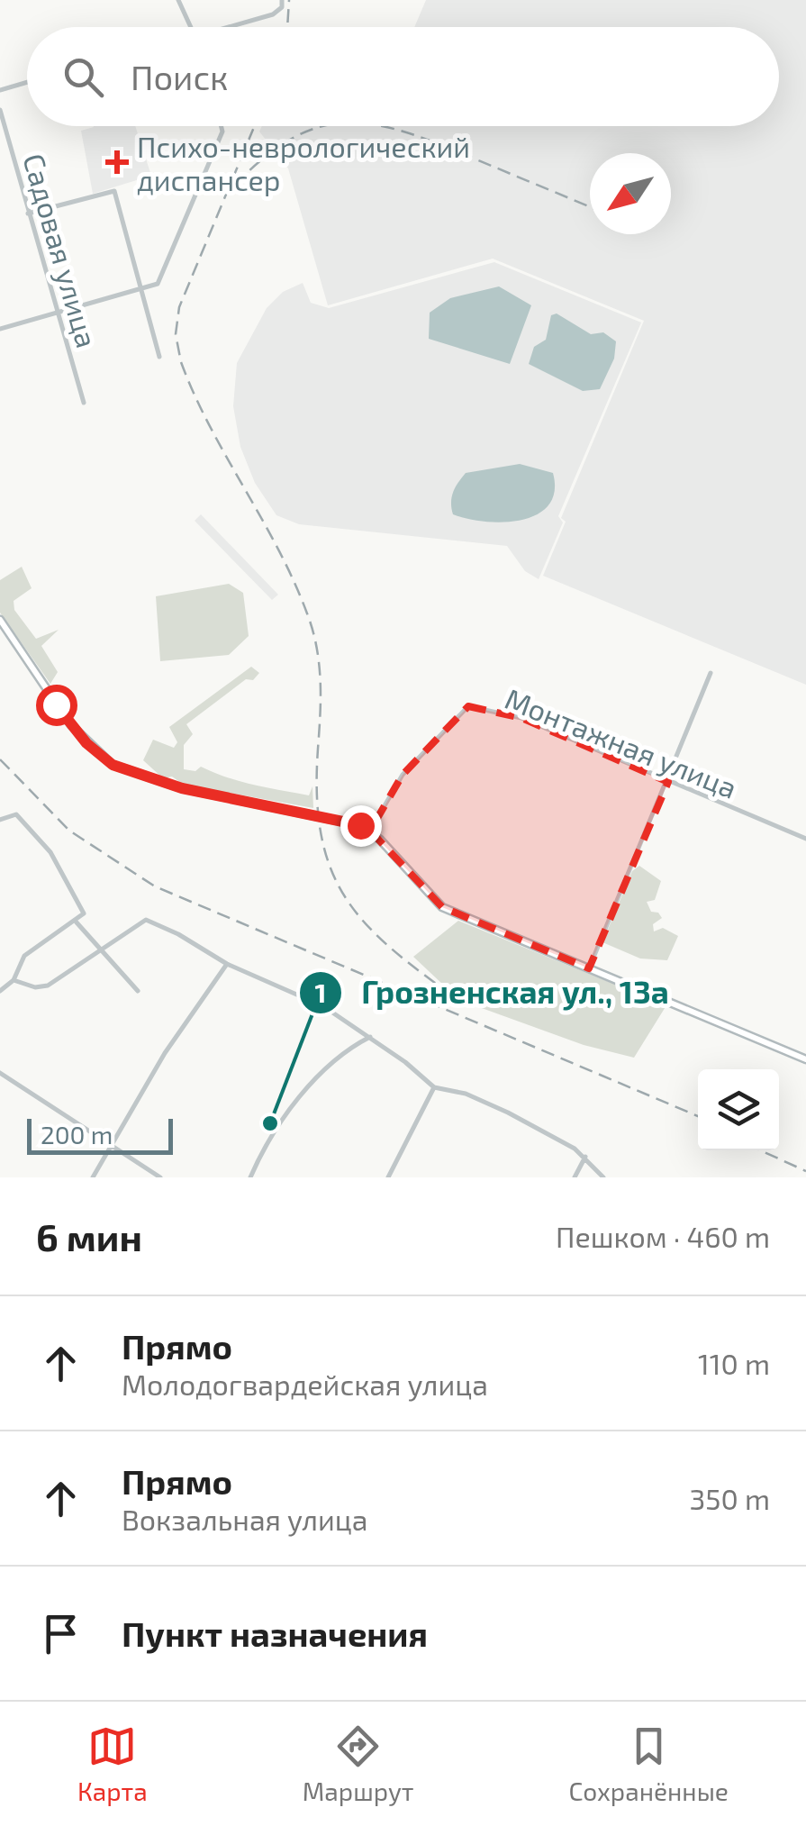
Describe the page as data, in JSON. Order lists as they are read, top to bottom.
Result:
{
  "streets": {
    "street": ["Садовая улица", "Монтажная улица"]
  },
  "places": {
    "health": ["Психо-неврологический диспансер"],
    "other": ["Грозненская ул., 13а"]
  },
  "scale_bar": "200 m",
  "north": "bottom left",
  "page": {
    "search": "Поиск",
    "scale": "200 m",
    "heading": ["6 мин", "Пешком · 460 m"],
    "list": [
      ["Прямо", "Молодогвардейская улица", "110 m"],
      ["Прямо", "Вокзальная улица", "350 m"],
      "Пункт назначения"
    ],
    "nav": ["Карта", "Маршрут", "Сохранённые"]
  }
}
